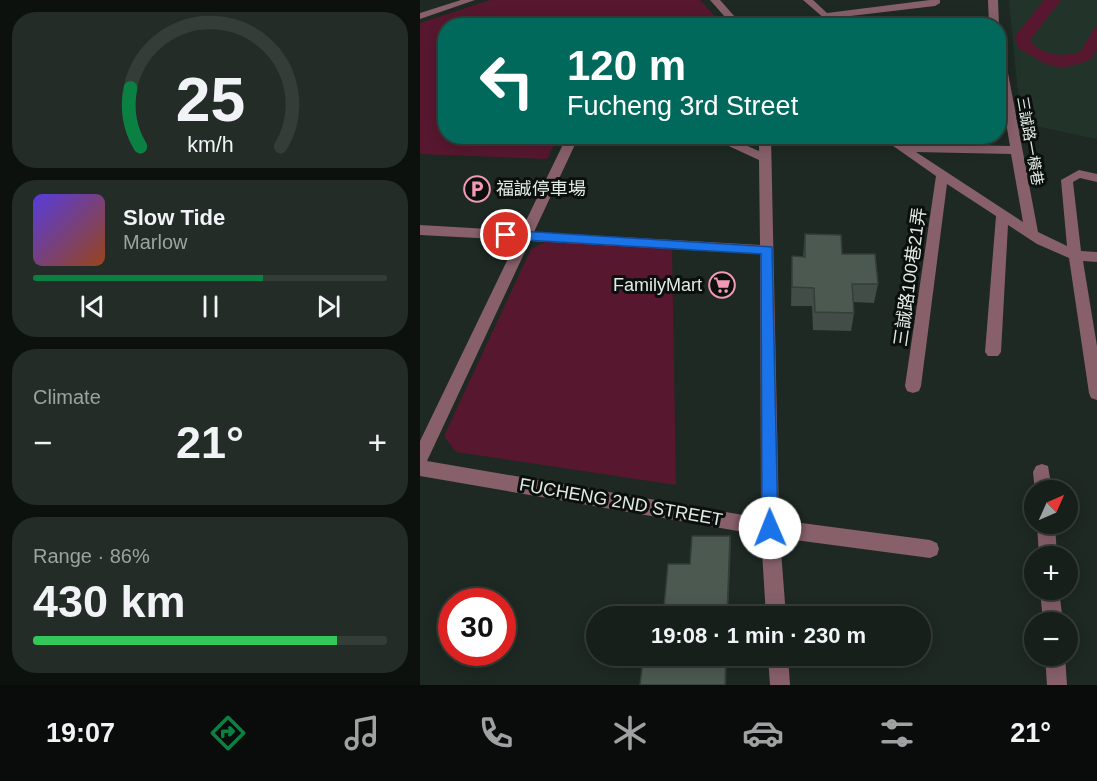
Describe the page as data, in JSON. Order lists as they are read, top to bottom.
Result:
{
  "streets": {
    "street": ["三誠路一橫巷", "三誠路100巷21弄", "FUCHENG 2ND STREET"]
  },
  "places": {
    "parking": ["福誠停車場"],
    "supermarket": ["FamilyMart"]
  },
  "north": "top right",
  "page": {
    "turn": ["120 m", "Fucheng 3rd Street"],
    "song": ["Slow Tide", "Marlow"],
    "tile": [
      "Climate",
      ["Range · 86%", "430 km"]
    ],
    "heat": ["−", "21°", "+"],
    "map_buttons": ["+", "−"],
    "limit": "30",
    "trip": "19:08 · 1 min · 230 m",
    "tabs": ["19:07", "21°"],
    "gauge": ["25", "km/h"]
  }
}
